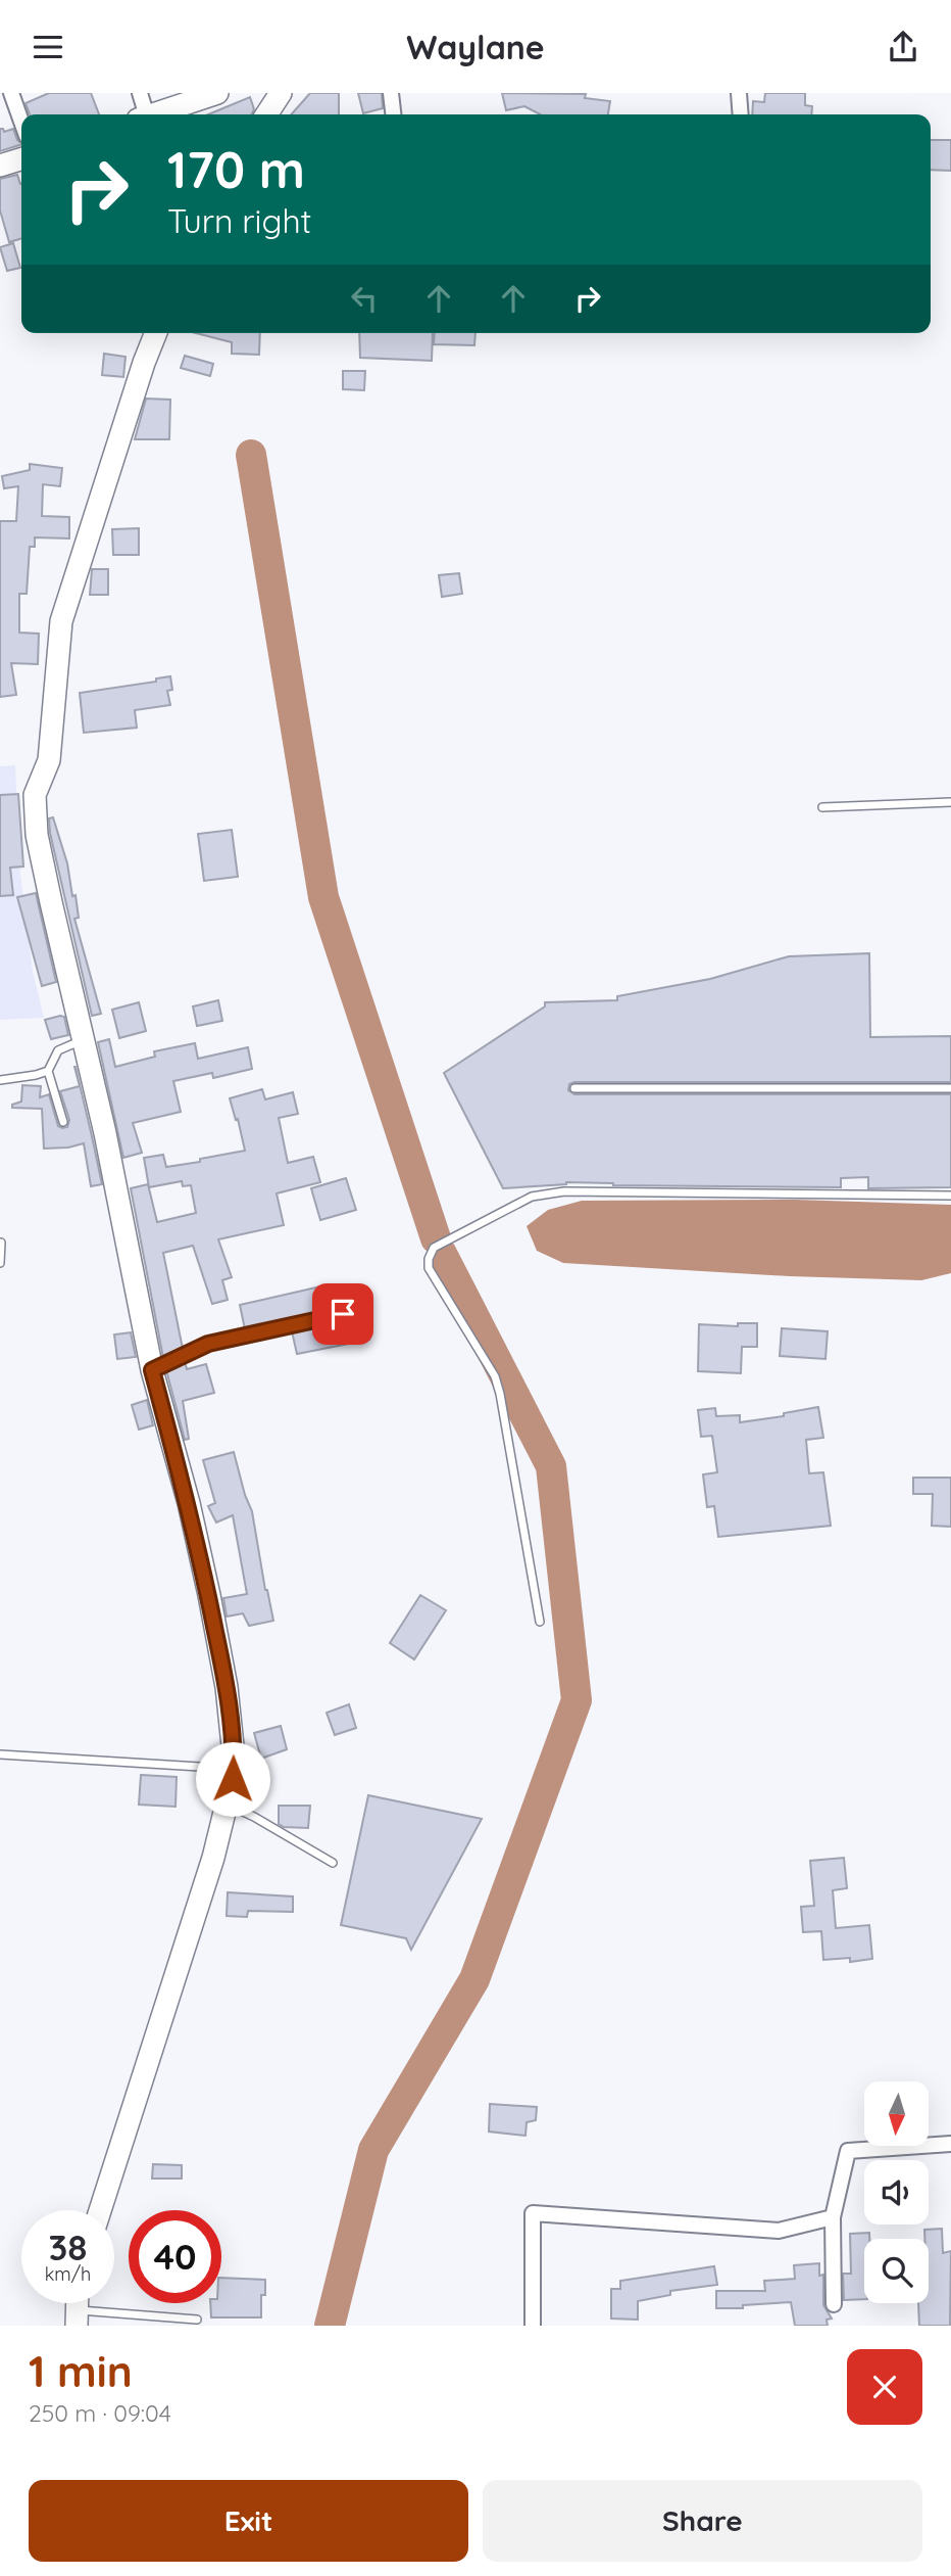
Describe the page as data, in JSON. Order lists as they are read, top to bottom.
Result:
{
  "north": "bottom",
  "page": {
    "header": "Waylane",
    "turn": ["170 m", "Turn right"],
    "speed": "38 km/h",
    "limit": "40",
    "heading": ["1 min", "250 m · 09:04"],
    "buttons": ["Exit", "Share"]
  }
}
